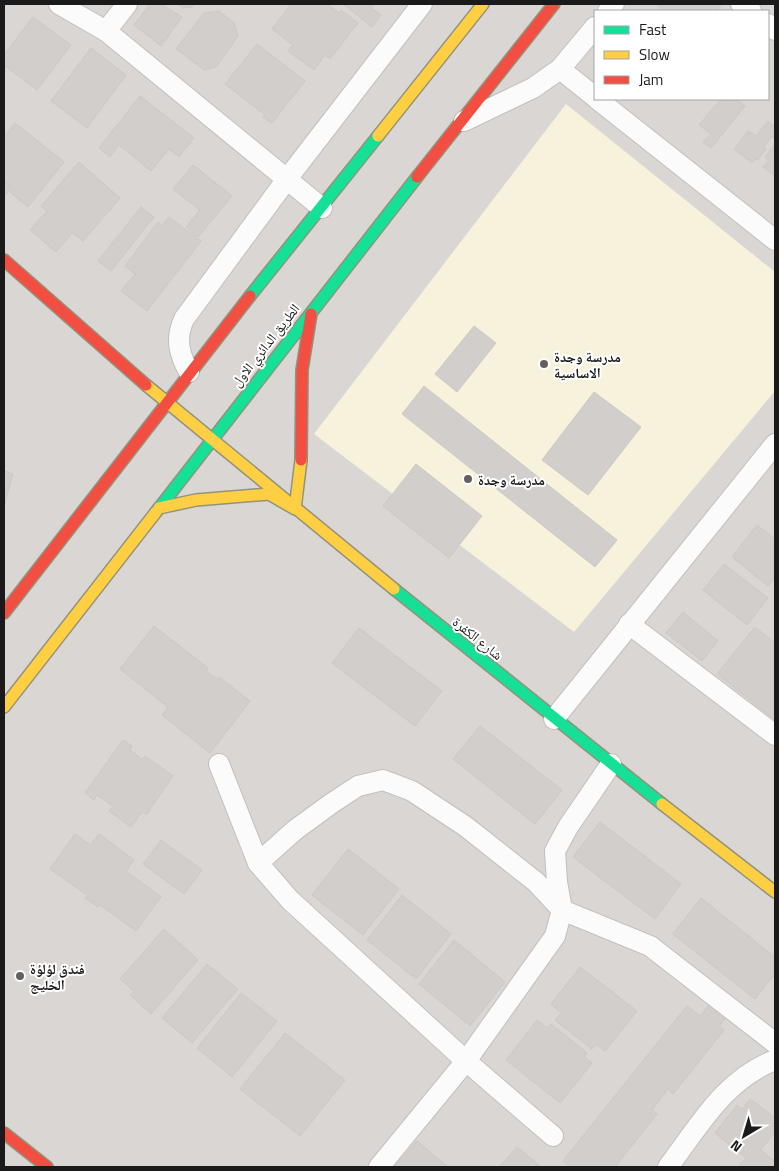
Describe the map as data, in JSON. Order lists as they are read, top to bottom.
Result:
{
  "streets": {
    "main road": ["الطريق الدائري الاول", "شارع الكفرة"]
  },
  "crossings": [
    ["الطريق الدائري الاول", "شارع الكفرة"]
  ],
  "places": ["مدرسة وجدة الاساسية", "مدرسة وجدة", "فندق لؤلؤة الخليج"],
  "legend": ["Fast", "Slow", "Jam"],
  "north": "bottom left"
}
